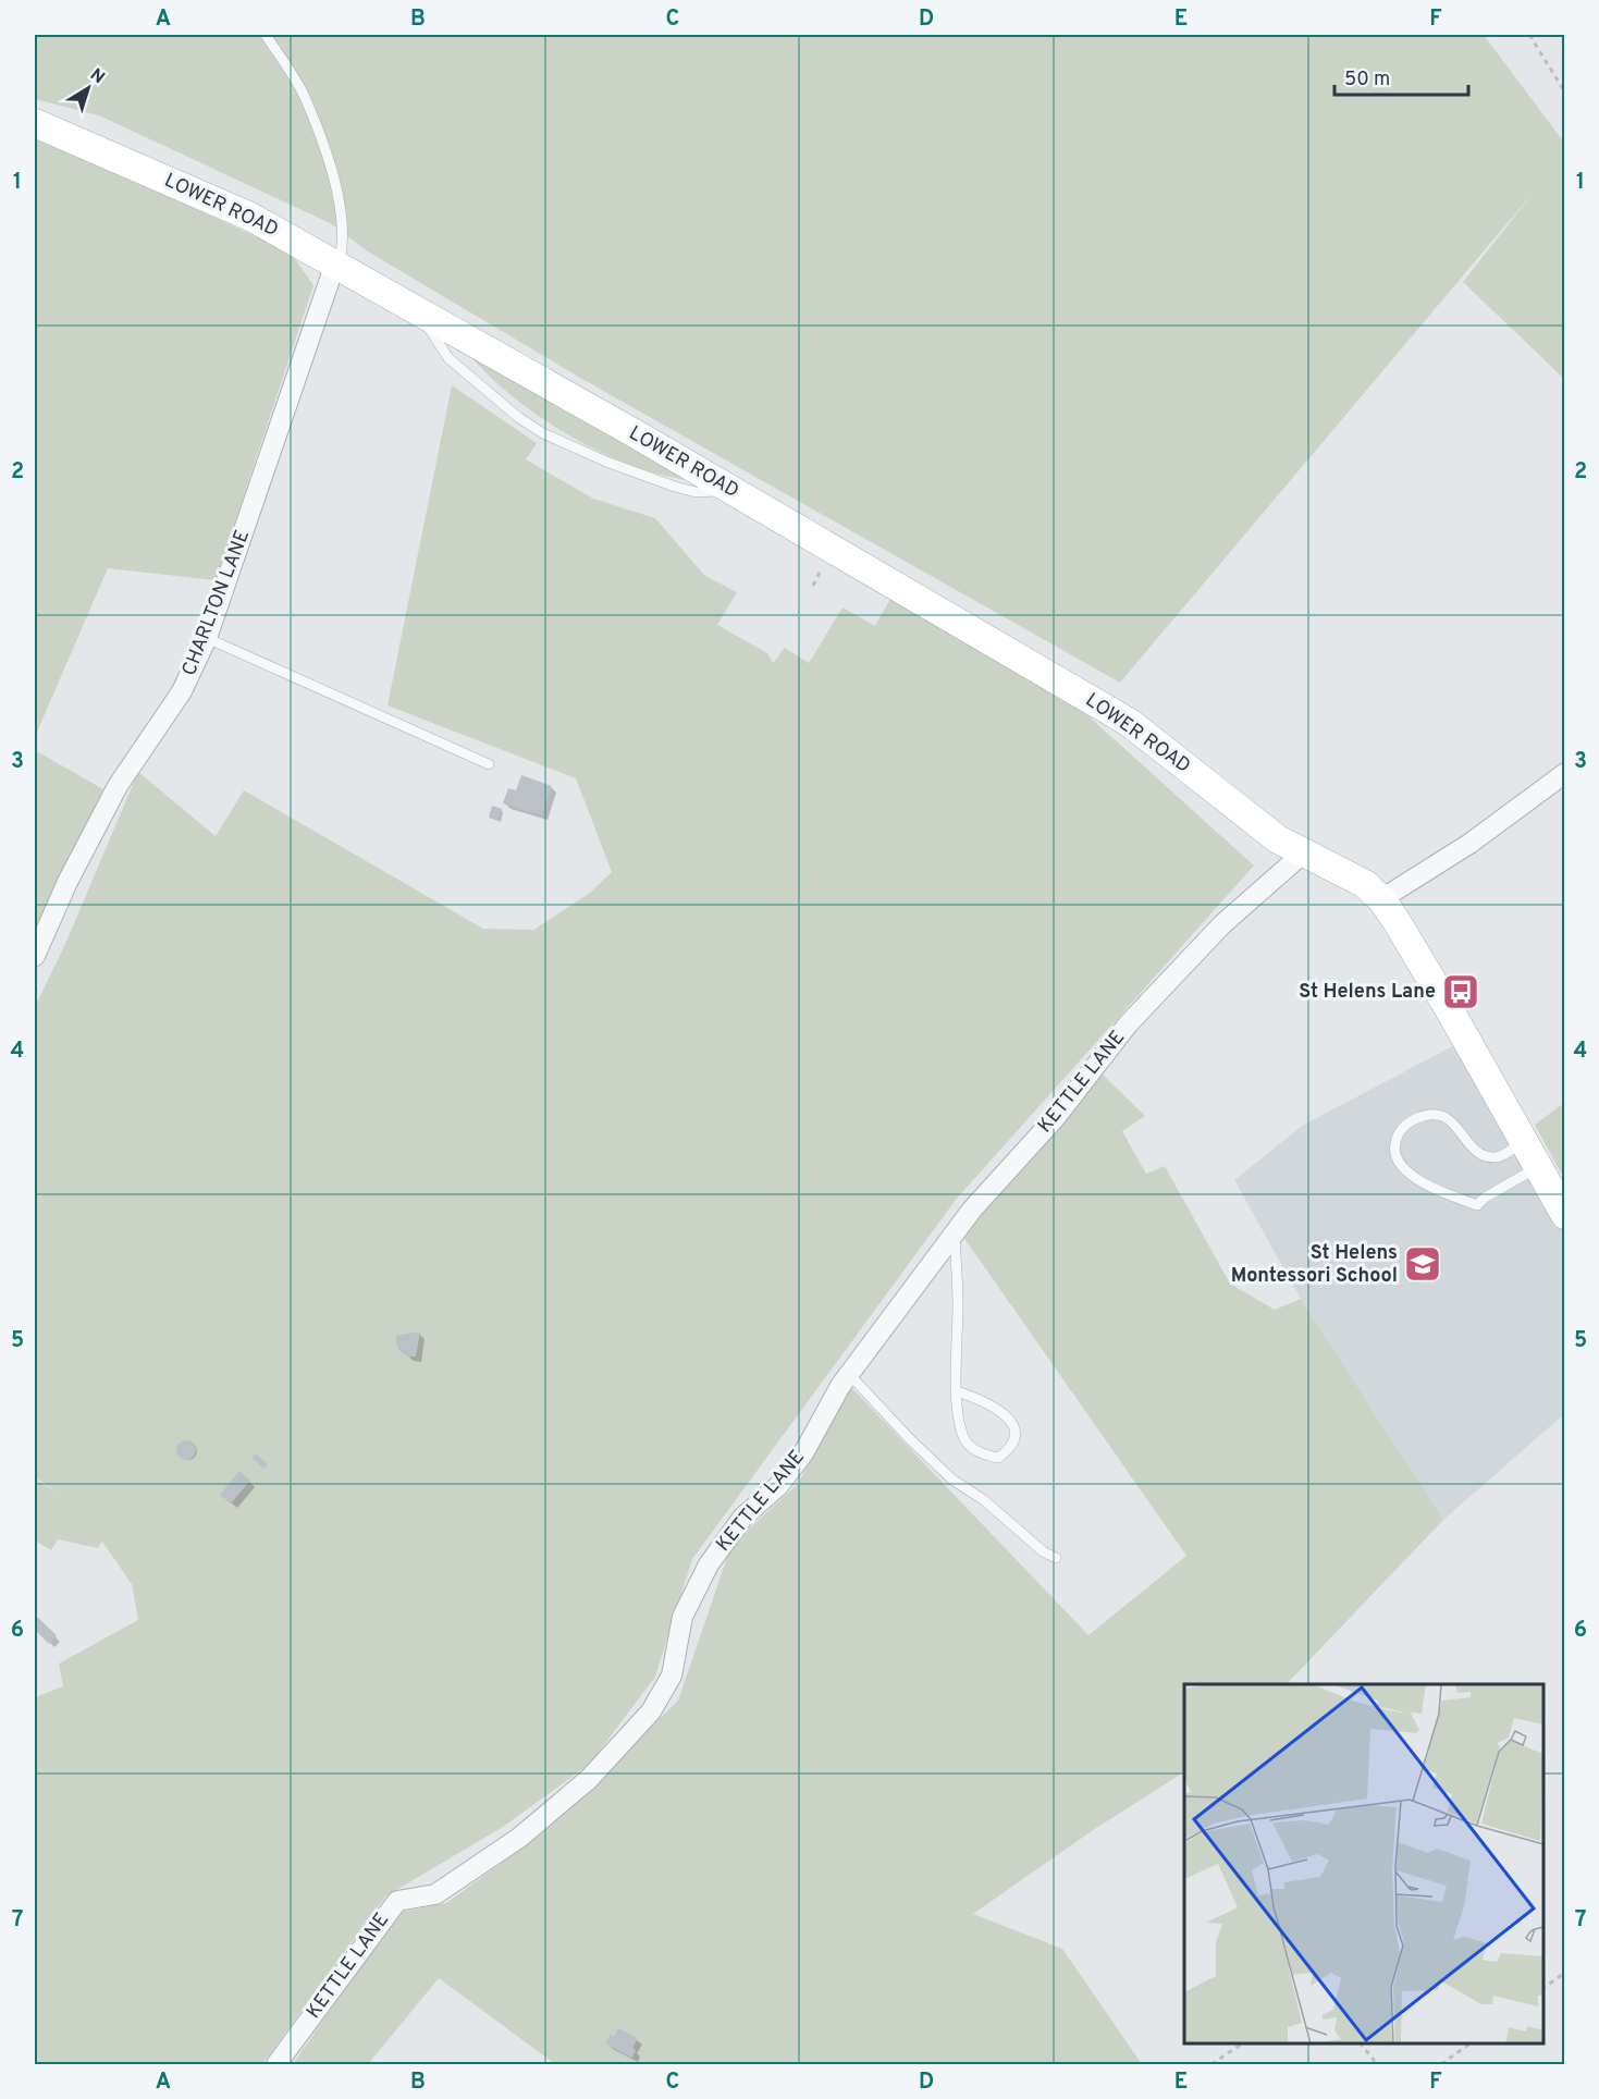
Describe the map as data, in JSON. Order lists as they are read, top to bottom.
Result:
{
  "streets": {
    "main road": ["LOWER ROAD"],
    "street": ["CHARLTON LANE", "KETTLE LANE"]
  },
  "crossings": [
    ["LOWER ROAD", "CHARLTON LANE"],
    ["LOWER ROAD", "KETTLE LANE"]
  ],
  "places": {
    "bus stop": ["St Helens Lane"],
    "school or university": ["St Helens Montessori School"]
  },
  "scale_bar": "50 m",
  "north": "top right",
  "grid": {
    "columns": [
      "A",
      "B",
      "C",
      "D",
      "E",
      "F"
    ],
    "rows": [
      "1",
      "2",
      "3",
      "4",
      "5",
      "6",
      "7"
    ]
  }
}
